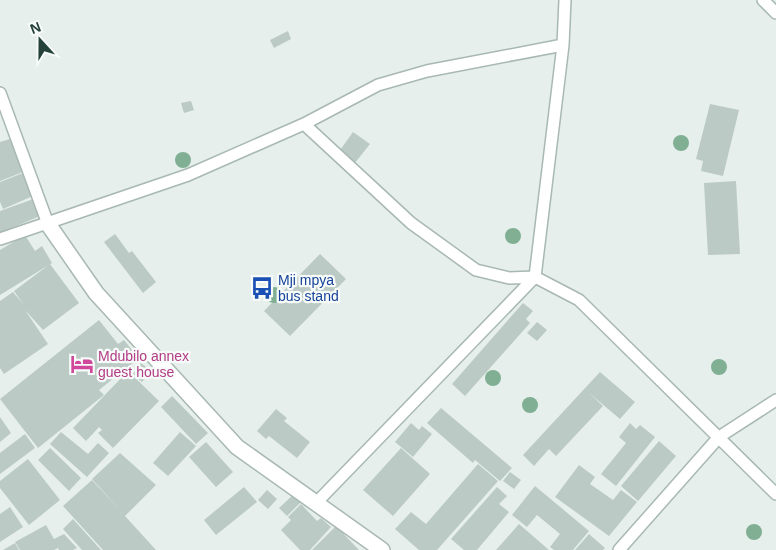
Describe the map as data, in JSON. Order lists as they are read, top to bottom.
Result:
{
  "places": {
    "bus stop": ["Mji mpya bus stand"],
    "hotel": ["Mdubilo annex guest house"]
  },
  "north": "top"
}
